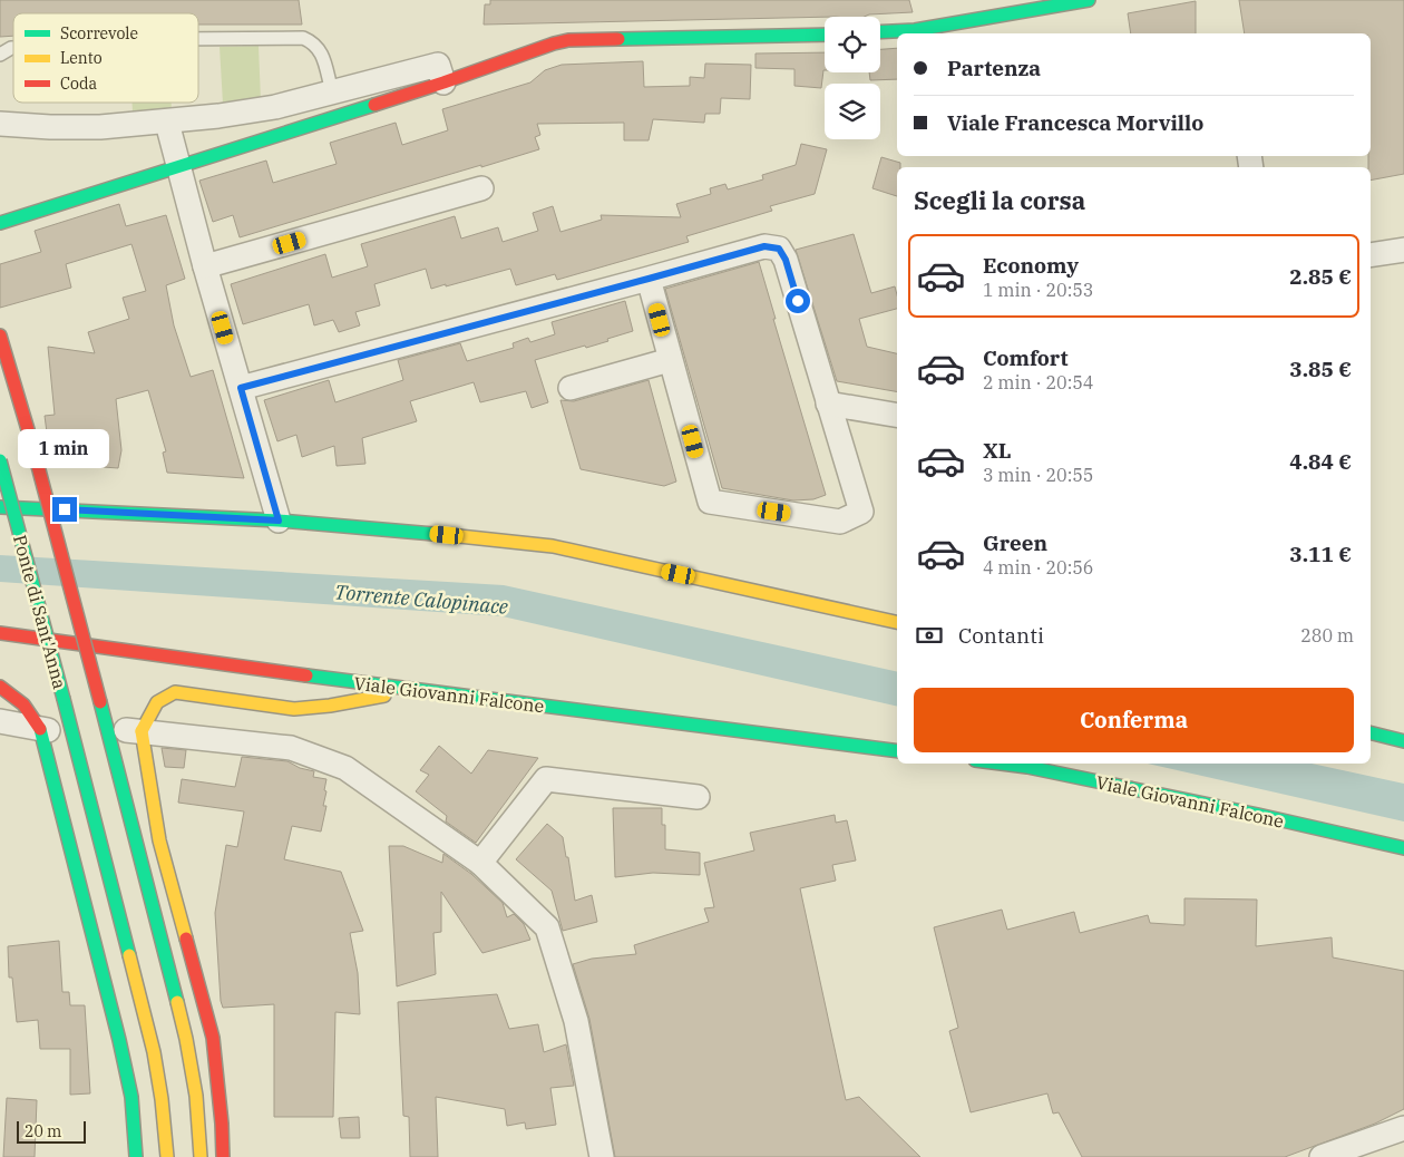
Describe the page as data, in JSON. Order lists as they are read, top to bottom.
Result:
{
  "streets": {
    "main road": ["Ponte di Sant'Anna", "Viale Giovanni Falcone"]
  },
  "water": ["Torrente Calopinace"],
  "legend": ["Scorrevole", "Lento", "Coda"],
  "scale_bar": "20 m",
  "page": {
    "banner": ["Partenza", "Viale Francesca Morvillo"],
    "heading": "Scegli la corsa",
    "list": [
      {
        "name": "Economy",
        "note": "1 min · 20:53",
        "value": "2.85 €"
      },
      {
        "name": "Comfort",
        "note": "2 min · 20:54",
        "value": "3.85 €"
      },
      {
        "name": "XL",
        "note": "3 min · 20:55",
        "value": "4.84 €"
      },
      {
        "name": "Green",
        "note": "4 min · 20:56",
        "value": "3.11 €"
      }
    ],
    "bubble": "1 min",
    "pay": ["Contanti", "280 m"],
    "buttons": "Conferma",
    "scale": "20 m"
  }
}
